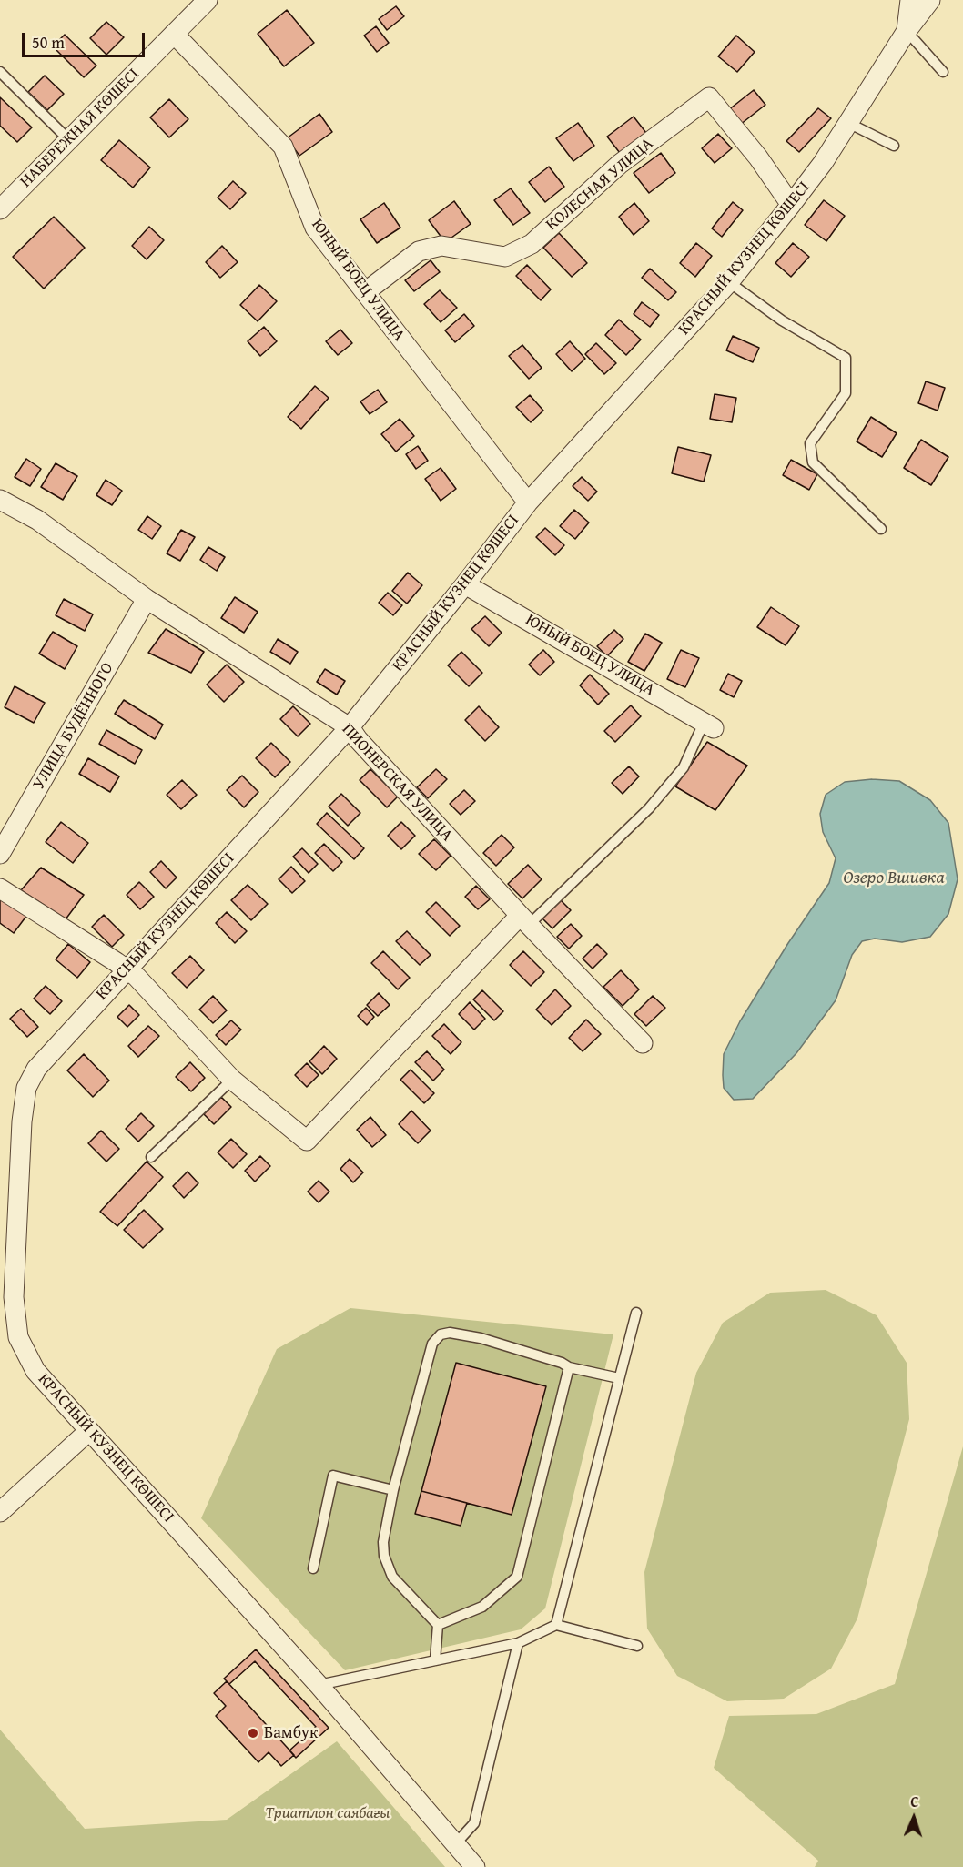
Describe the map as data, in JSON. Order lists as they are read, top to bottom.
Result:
{
  "streets": {
    "street": [
      "НАБЕРЕЖНАЯ КӨШЕСІ",
      "КОЛЕСНАЯ УЛИЦА",
      "КРАСНЫЙ КУЗНЕЦ КӨШЕСІ",
      "ЮНЫЙ БОЕЦ УЛИЦА",
      "УЛИЦА БУДЁННОГО",
      "ПИОНЕРСКАЯ УЛИЦА"
    ]
  },
  "crossings": [
    ["НАБЕРЕЖНАЯ КӨШЕСІ", "ЮНЫЙ БОЕЦ УЛИЦА"],
    ["КОЛЕСНАЯ УЛИЦА", "КРАСНЫЙ КУЗНЕЦ КӨШЕСІ"],
    ["КОЛЕСНАЯ УЛИЦА", "ЮНЫЙ БОЕЦ УЛИЦА"],
    ["КРАСНЫЙ КУЗНЕЦ КӨШЕСІ", "ЮНЫЙ БОЕЦ УЛИЦА"],
    ["КРАСНЫЙ КУЗНЕЦ КӨШЕСІ", "ПИОНЕРСКАЯ УЛИЦА"],
    ["УЛИЦА БУДЁННОГО", "ПИОНЕРСКАЯ УЛИЦА"]
  ],
  "water": ["Озеро Вшивка"],
  "parks": ["Триатлон саябағы"],
  "places": ["Бамбук"],
  "scale_bar": "50 m",
  "north": "top"
}
